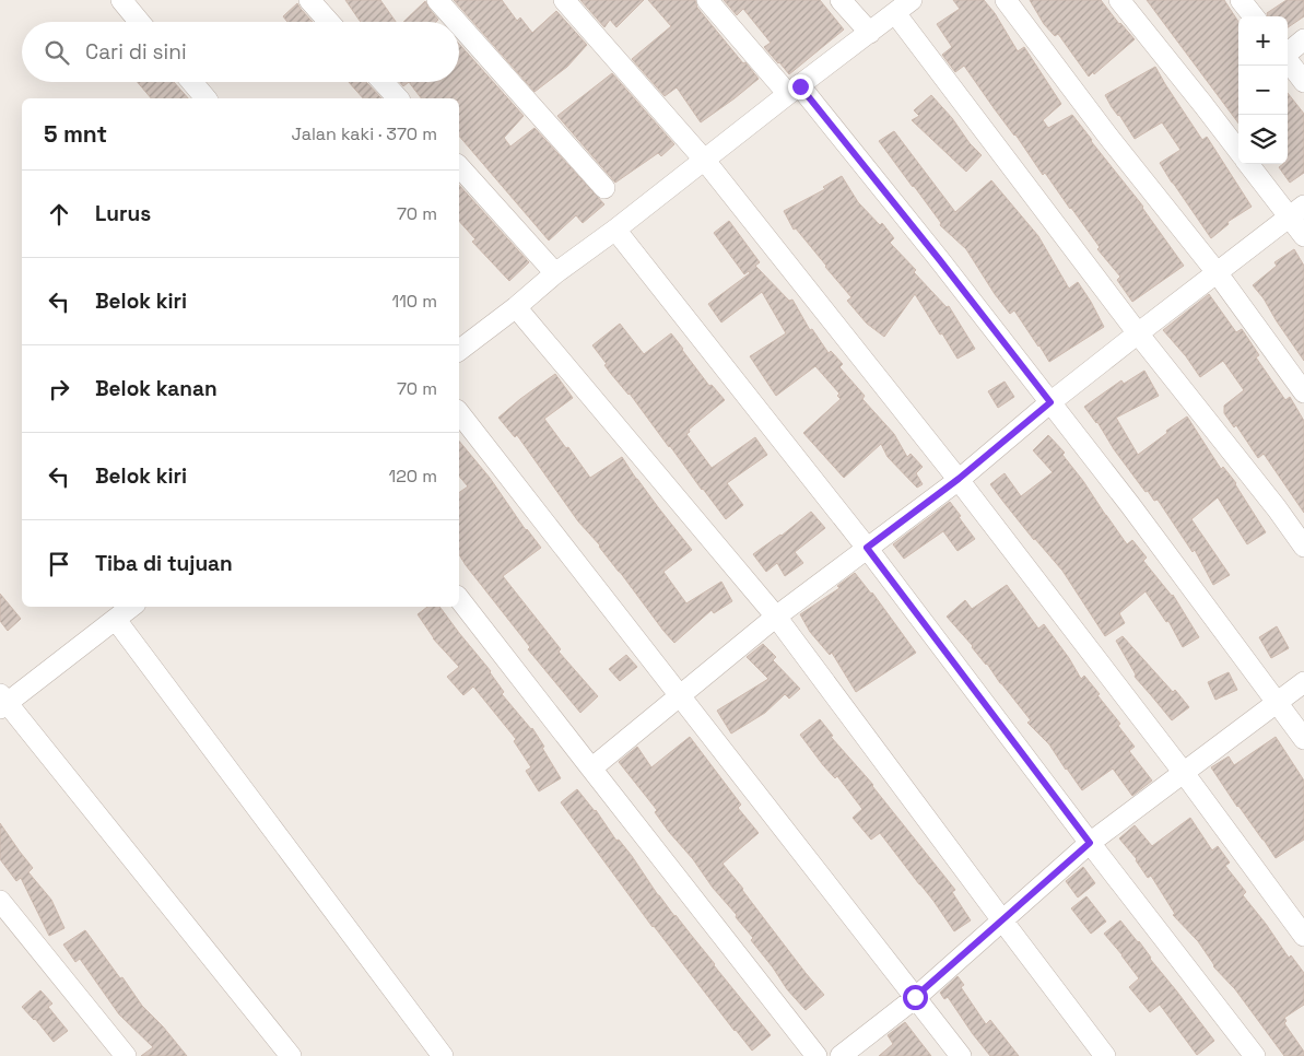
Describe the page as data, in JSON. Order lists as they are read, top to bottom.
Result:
{
  "page": {
    "map_buttons": ["+", "−"],
    "search": "Cari di sini",
    "heading": ["5 mnt", "Jalan kaki · 370 m"],
    "list": [
      ["Lurus", "70 m"],
      ["Belok kiri", "110 m"],
      ["Belok kanan", "70 m"],
      ["Belok kiri", "120 m"],
      "Tiba di tujuan"
    ]
  }
}
